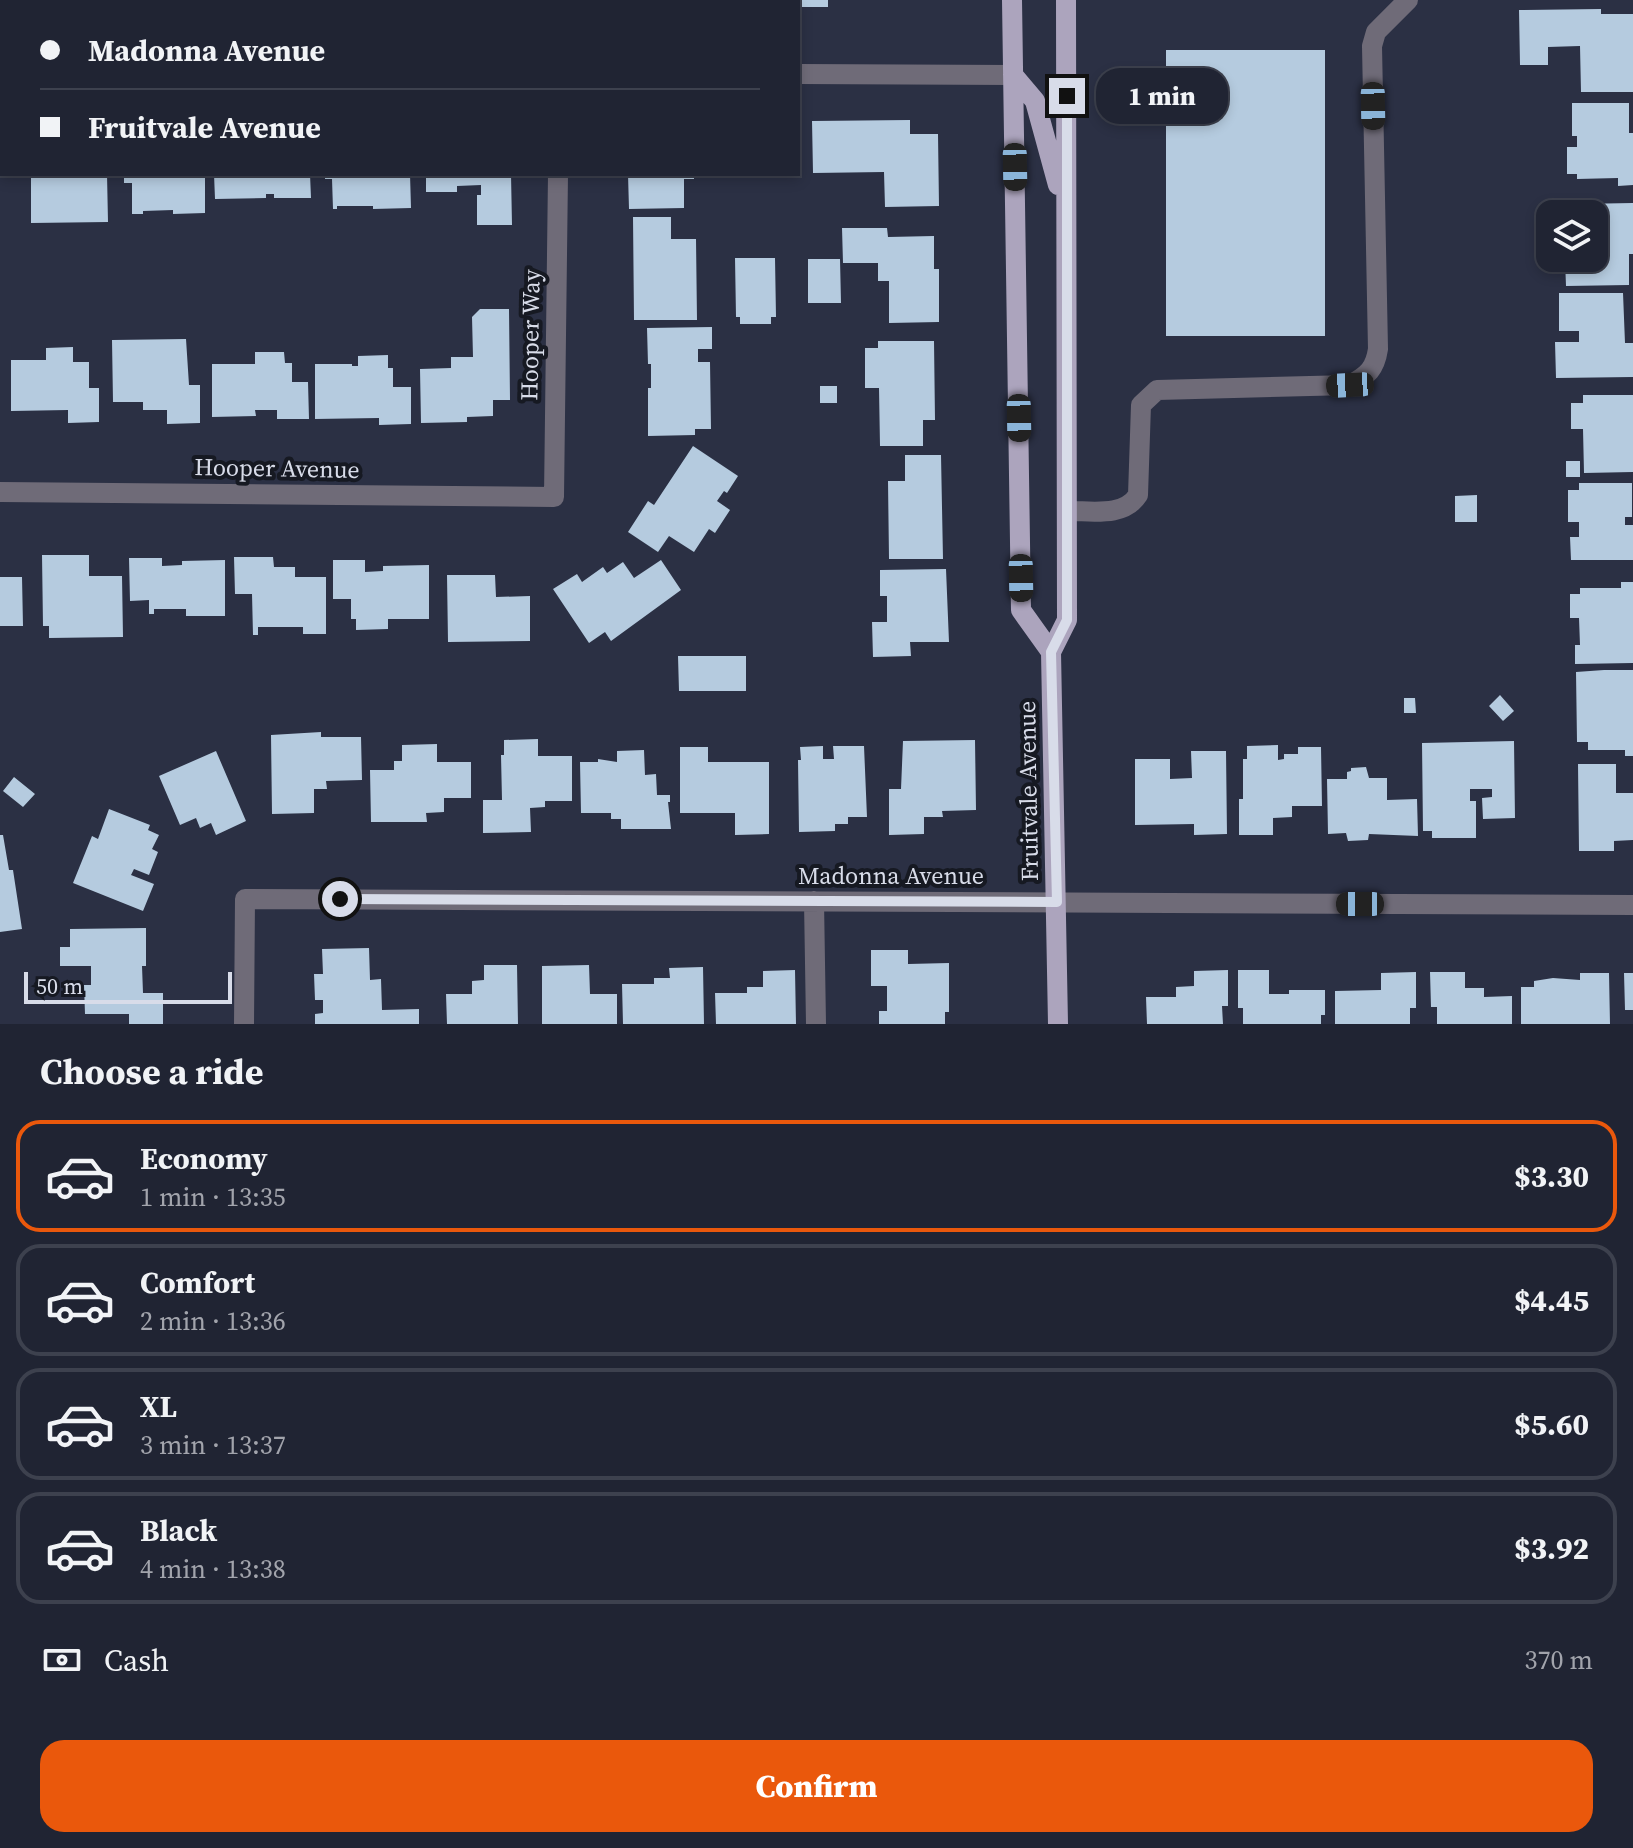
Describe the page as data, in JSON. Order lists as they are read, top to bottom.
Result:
{
  "streets": {
    "main road": ["Fruitvale Avenue"],
    "street": ["Hooper Way", "Hooper Avenue", "Madonna Avenue"]
  },
  "crossings": [
    ["Hooper Way", "Hooper Avenue"],
    ["Fruitvale Avenue", "Madonna Avenue"]
  ],
  "scale_bar": "50 m",
  "page": {
    "banner": ["Madonna Avenue", "Fruitvale Avenue"],
    "bubble": "1 min",
    "scale": "50 m",
    "heading": "Choose a ride",
    "list": [
      {
        "name": "Economy",
        "note": "1 min · 13:35",
        "value": "$3.30"
      },
      {
        "name": "Comfort",
        "note": "2 min · 13:36",
        "value": "$4.45"
      },
      {
        "name": "XL",
        "note": "3 min · 13:37",
        "value": "$5.60"
      },
      {
        "name": "Black",
        "note": "4 min · 13:38",
        "value": "$3.92"
      }
    ],
    "pay": ["Cash", "370 m"],
    "buttons": "Confirm"
  }
}
